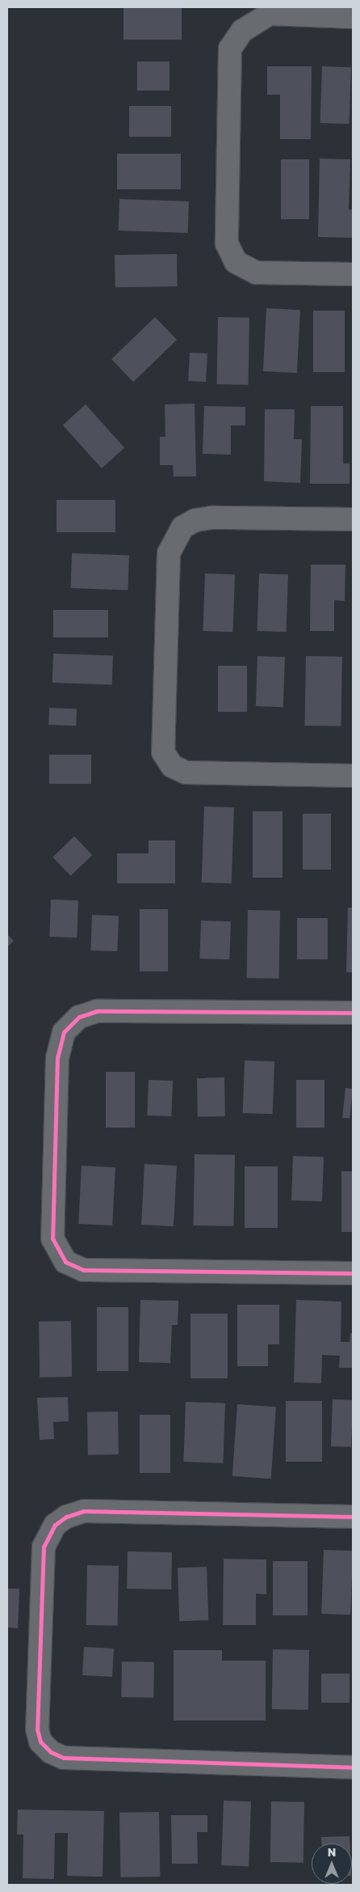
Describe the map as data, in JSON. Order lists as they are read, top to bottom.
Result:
{
  "north": "top"
}
